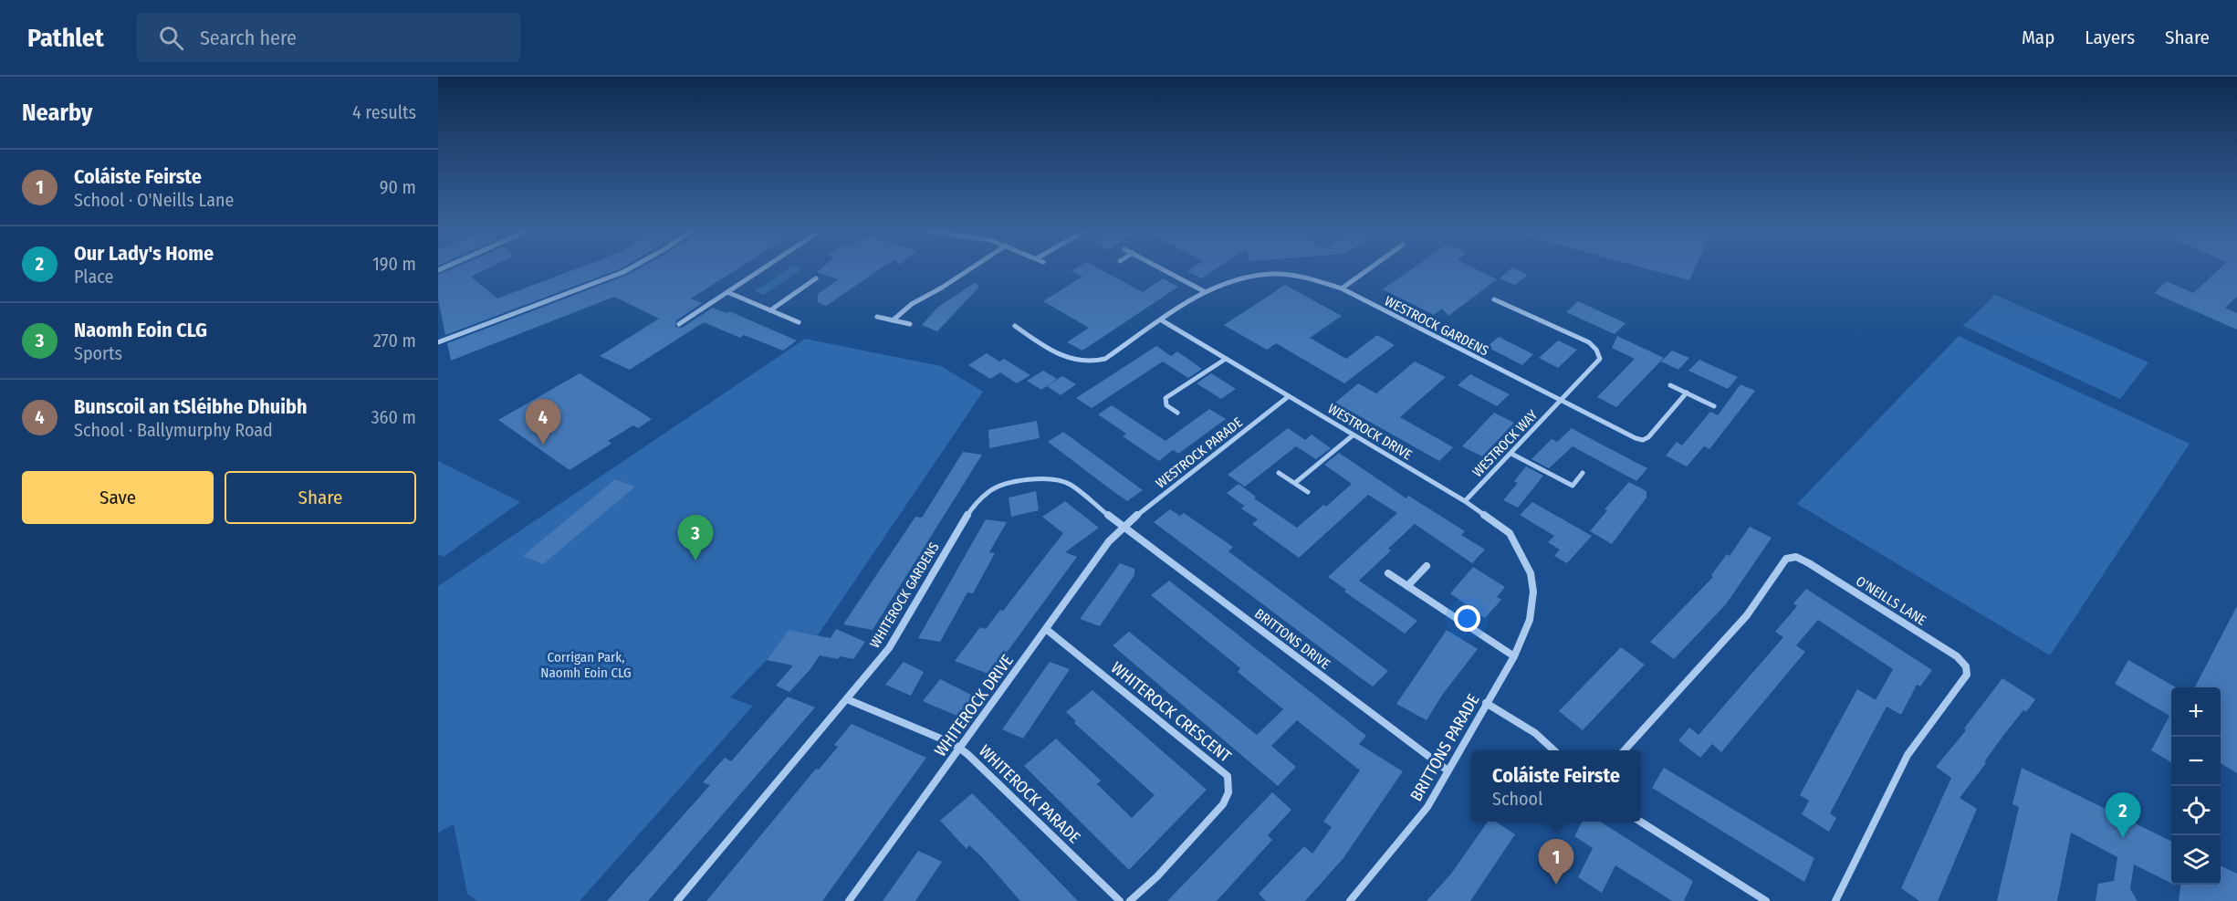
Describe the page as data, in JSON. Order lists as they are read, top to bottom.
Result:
{
  "streets": {
    "street": [
      "WESTROCK GARDENS",
      "WESTROCK DRIVE",
      "WESTROCK WAY",
      "WESTROCK PARADE",
      "WHITEROCK GARDENS",
      "O'NEILLS LANE",
      "BRITTONS DRIVE",
      "WHITEROCK DRIVE",
      "WHITEROCK CRESCENT",
      "BRITTONS PARADE",
      "WHITEROCK PARADE"
    ]
  },
  "crossings": [
    ["WESTROCK GARDENS", "WESTROCK DRIVE"],
    ["WESTROCK GARDENS", "WESTROCK WAY"],
    ["WESTROCK DRIVE", "WESTROCK WAY"],
    ["WESTROCK DRIVE", "WESTROCK PARADE"],
    ["WESTROCK DRIVE", "BRITTONS PARADE"],
    ["WESTROCK PARADE", "WHITEROCK GARDENS"],
    ["WESTROCK PARADE", "BRITTONS DRIVE"],
    ["WESTROCK PARADE", "WHITEROCK DRIVE"],
    ["WHITEROCK GARDENS", "BRITTONS DRIVE"],
    ["WHITEROCK GARDENS", "WHITEROCK DRIVE"],
    ["WHITEROCK GARDENS", "WHITEROCK PARADE"],
    ["BRITTONS DRIVE", "WHITEROCK DRIVE"],
    ["BRITTONS DRIVE", "BRITTONS PARADE"],
    ["WHITEROCK DRIVE", "WHITEROCK CRESCENT"],
    ["WHITEROCK DRIVE", "WHITEROCK PARADE"]
  ],
  "parks": ["Corrigan Park, Naomh Eoin CLG"],
  "page": {
    "header": "Pathlet",
    "search": "Search here",
    "nav": ["Map", "Layers", "Share"],
    "heading": ["Nearby", "4 results"],
    "list": [
      {
        "mark": "1",
        "name": "Coláiste Feirste",
        "note": "School · O'Neills Lane",
        "value": "90 m"
      },
      {
        "mark": "2",
        "name": "Our Lady's Home",
        "note": "Place",
        "value": "190 m"
      },
      {
        "mark": "3",
        "name": "Naomh Eoin CLG",
        "note": "Sports",
        "value": "270 m"
      },
      {
        "mark": "4",
        "name": "Bunscoil an tSléibhe Dhuibh",
        "note": "School · Ballymurphy Road",
        "value": "360 m"
      }
    ],
    "pins": [
      "4",
      "3",
      "2",
      "1"
    ],
    "buttons": ["Save", "Share"],
    "map_buttons": ["+", "−"],
    "popup": ["Coláiste Feirste", "School"]
  }
}
